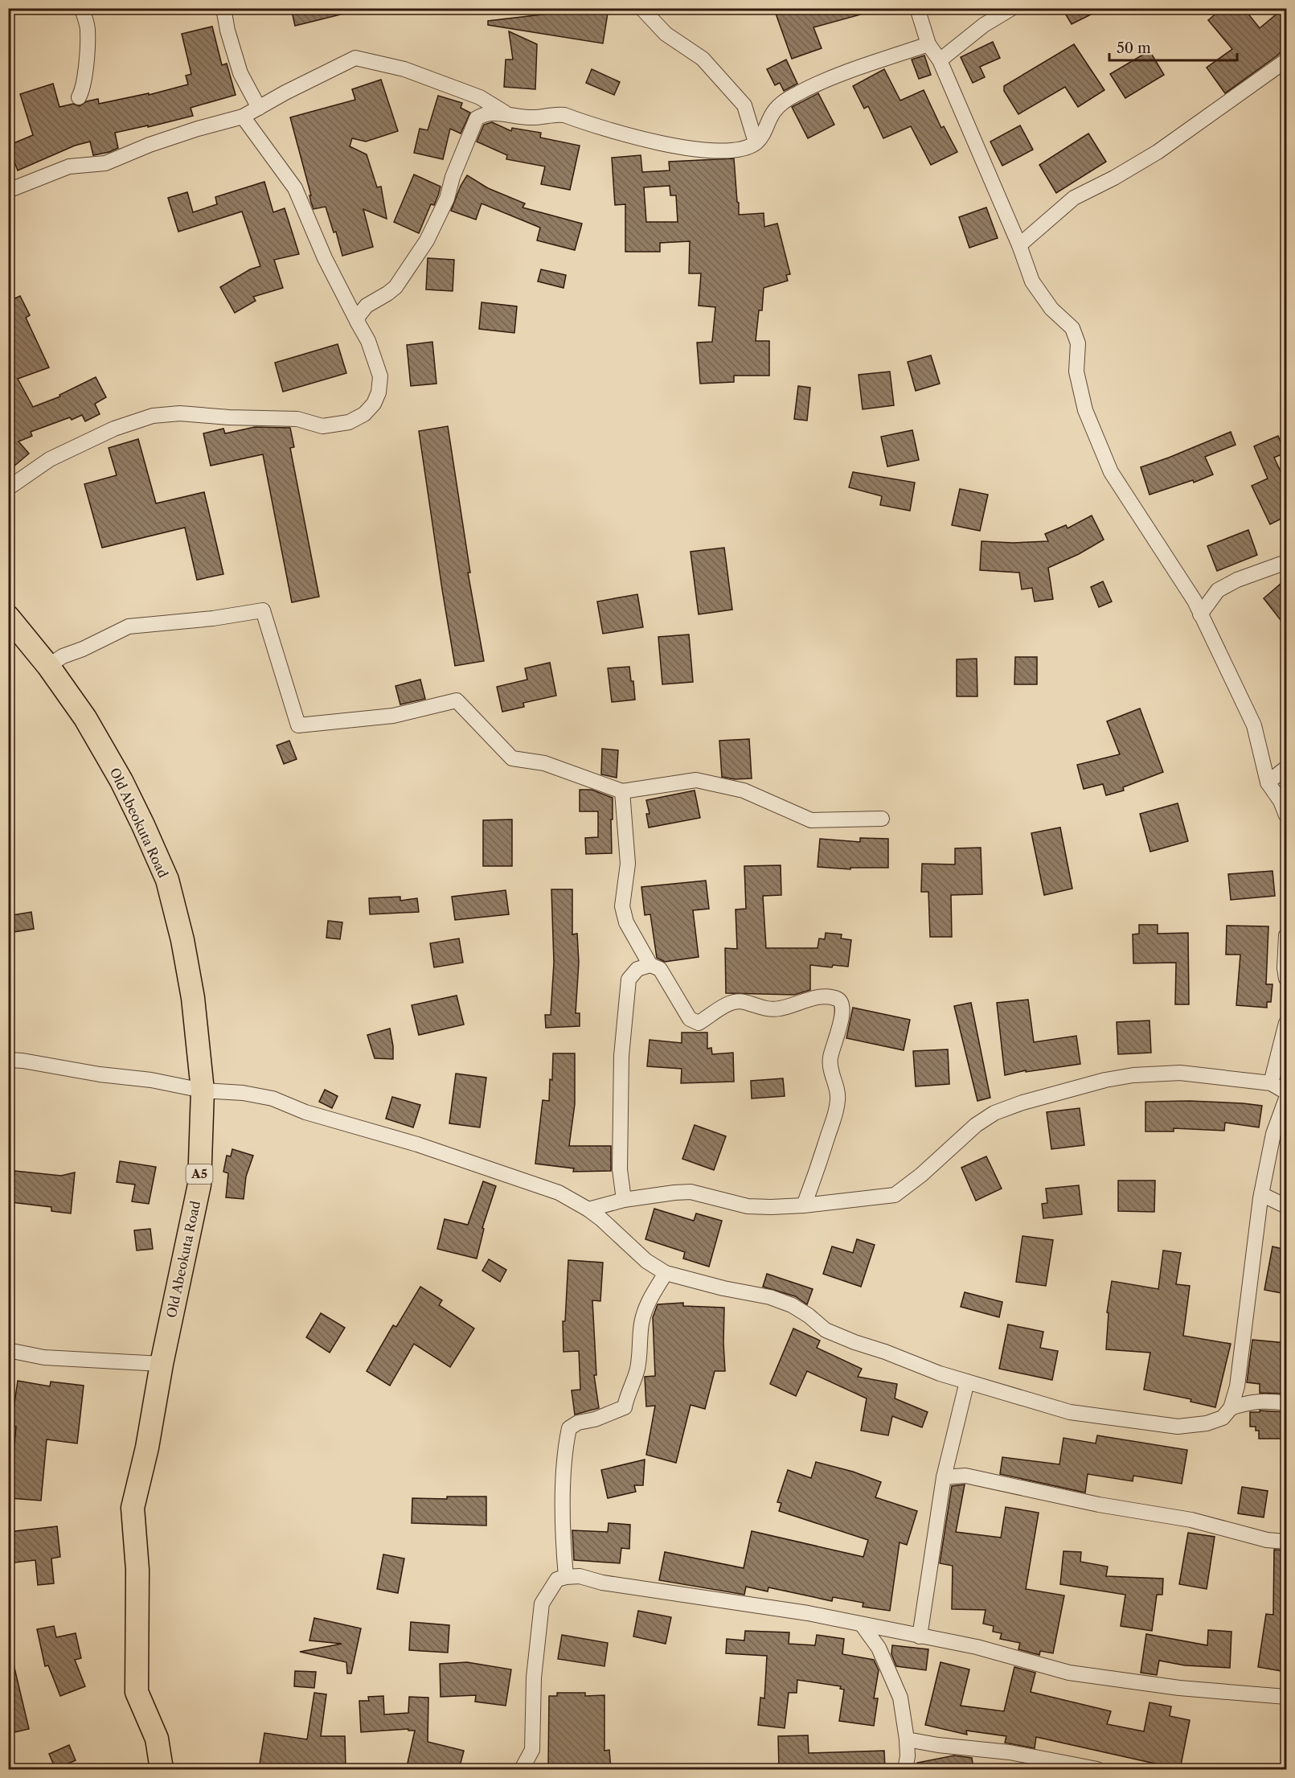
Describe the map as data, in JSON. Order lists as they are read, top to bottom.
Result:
{
  "streets": {
    "highway": ["Old Abeokuta Road", "A5"]
  },
  "scale_bar": "50 m"
}
